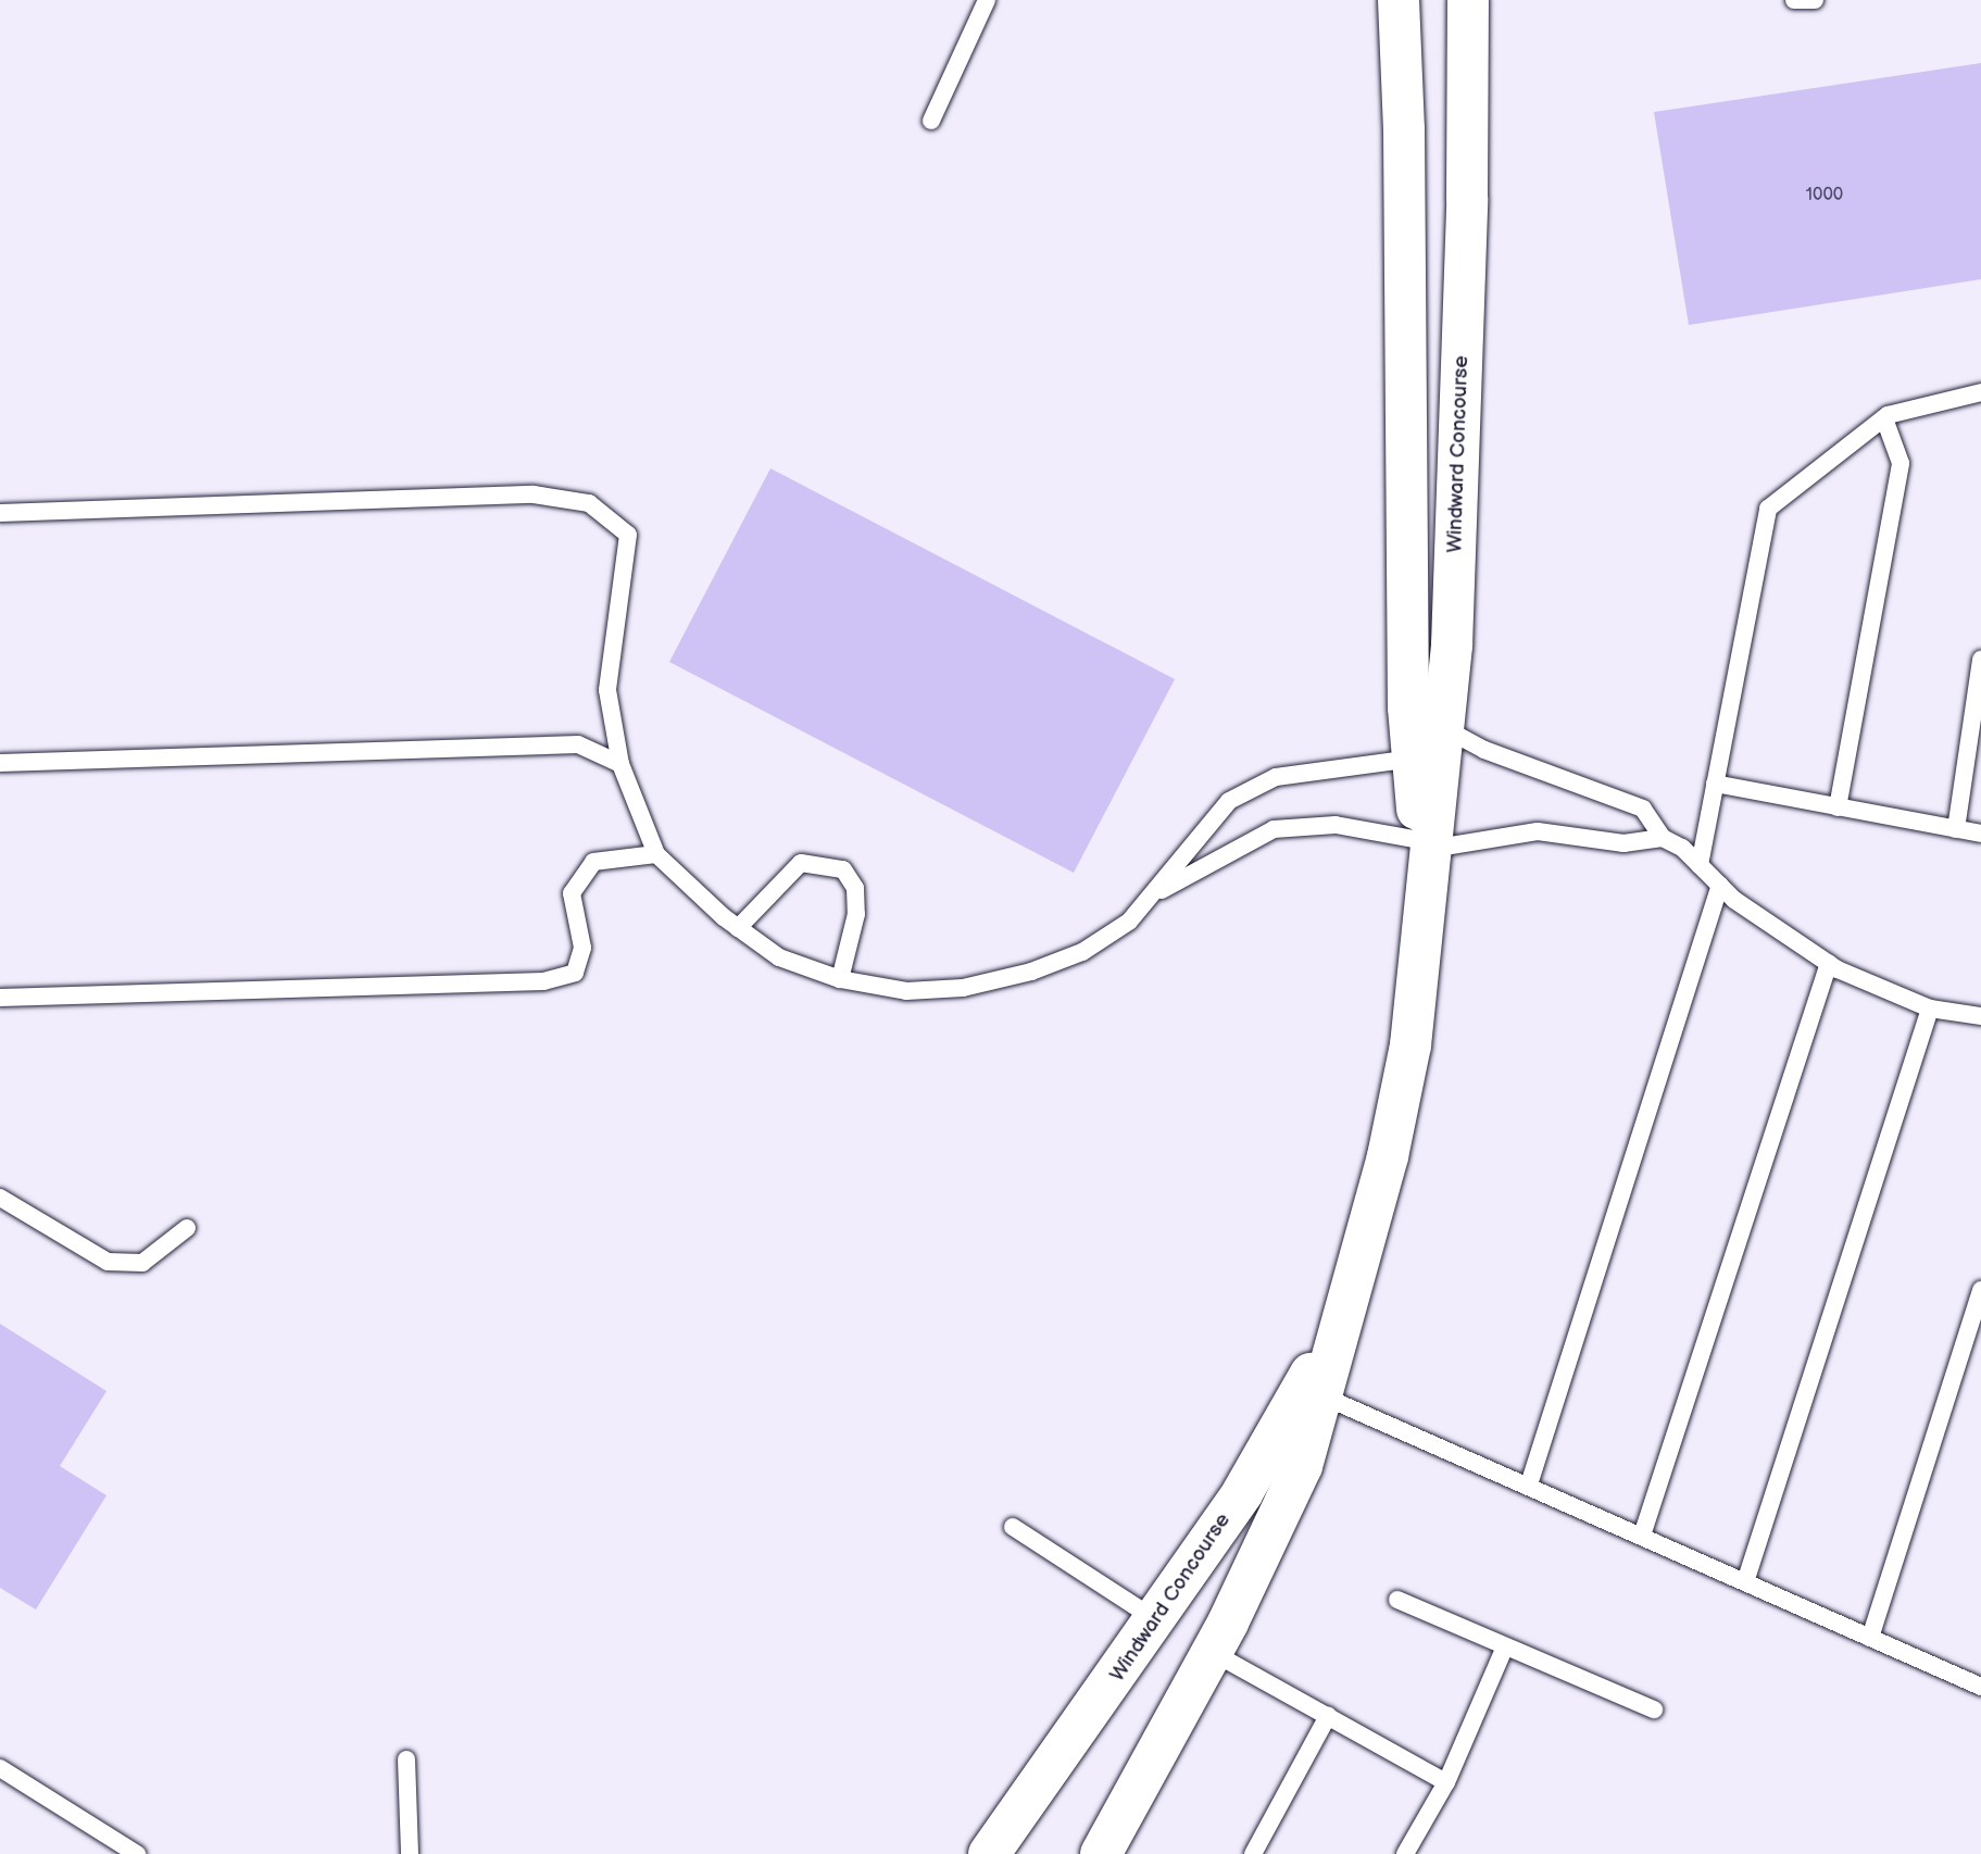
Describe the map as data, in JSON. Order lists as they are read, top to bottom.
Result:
{
  "streets": {
    "street": ["Windward Concourse"]
  },
  "house_numbers": ["1000"]
}
